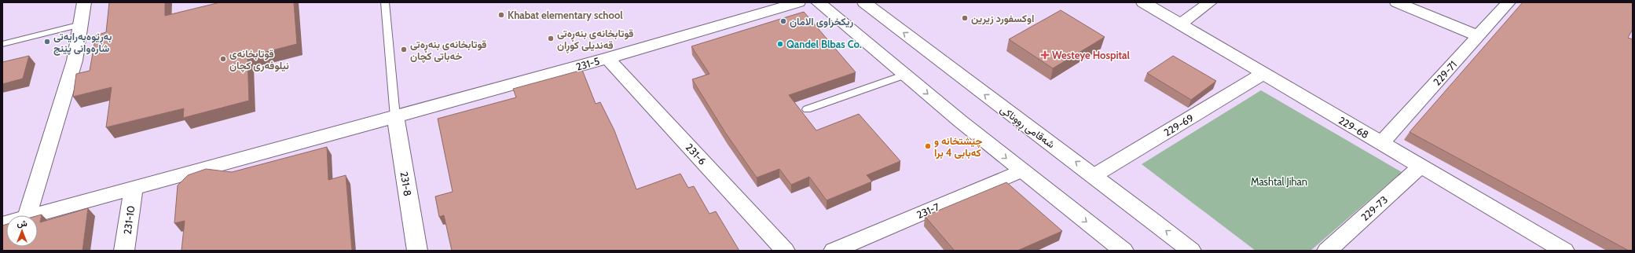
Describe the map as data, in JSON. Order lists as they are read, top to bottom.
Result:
{
  "streets": {
    "street": [
      "231-5",
      "229-71",
      "229-69",
      "شەقامی ڕووناکی",
      "229-68",
      "231-6",
      "231-8",
      "229-73",
      "231-7",
      "231-10"
    ]
  },
  "crossings": [
    ["231-5", "231-6"],
    ["231-5", "231-8"],
    ["231-5", "231-10"],
    ["229-71", "229-68"],
    ["229-69", "شەقامی ڕووناکی"],
    ["229-69", "229-68"],
    ["229-68", "229-73"]
  ],
  "parks": ["Mashtal Jihan"],
  "places": {
    "other": [
      "Khabat elementary school",
      "اوكسفورد زيرين",
      "ريكخراوى الامان",
      "قوتابخانەی بنەڕەتی قەندیلی کوڕان",
      "بەڕێوەبەرایەتی شارەوانی پێنج",
      "Qandel Blbas Co.",
      "قوتابخانەی بنەڕەتی خەباتی کچان",
      "قوتابخانەی نیلوفەری کچان",
      "چێشتخانە و کەبابی 4 برا"
    ],
    "health": ["Westeye Hospital"]
  },
  "north": "top"
}
